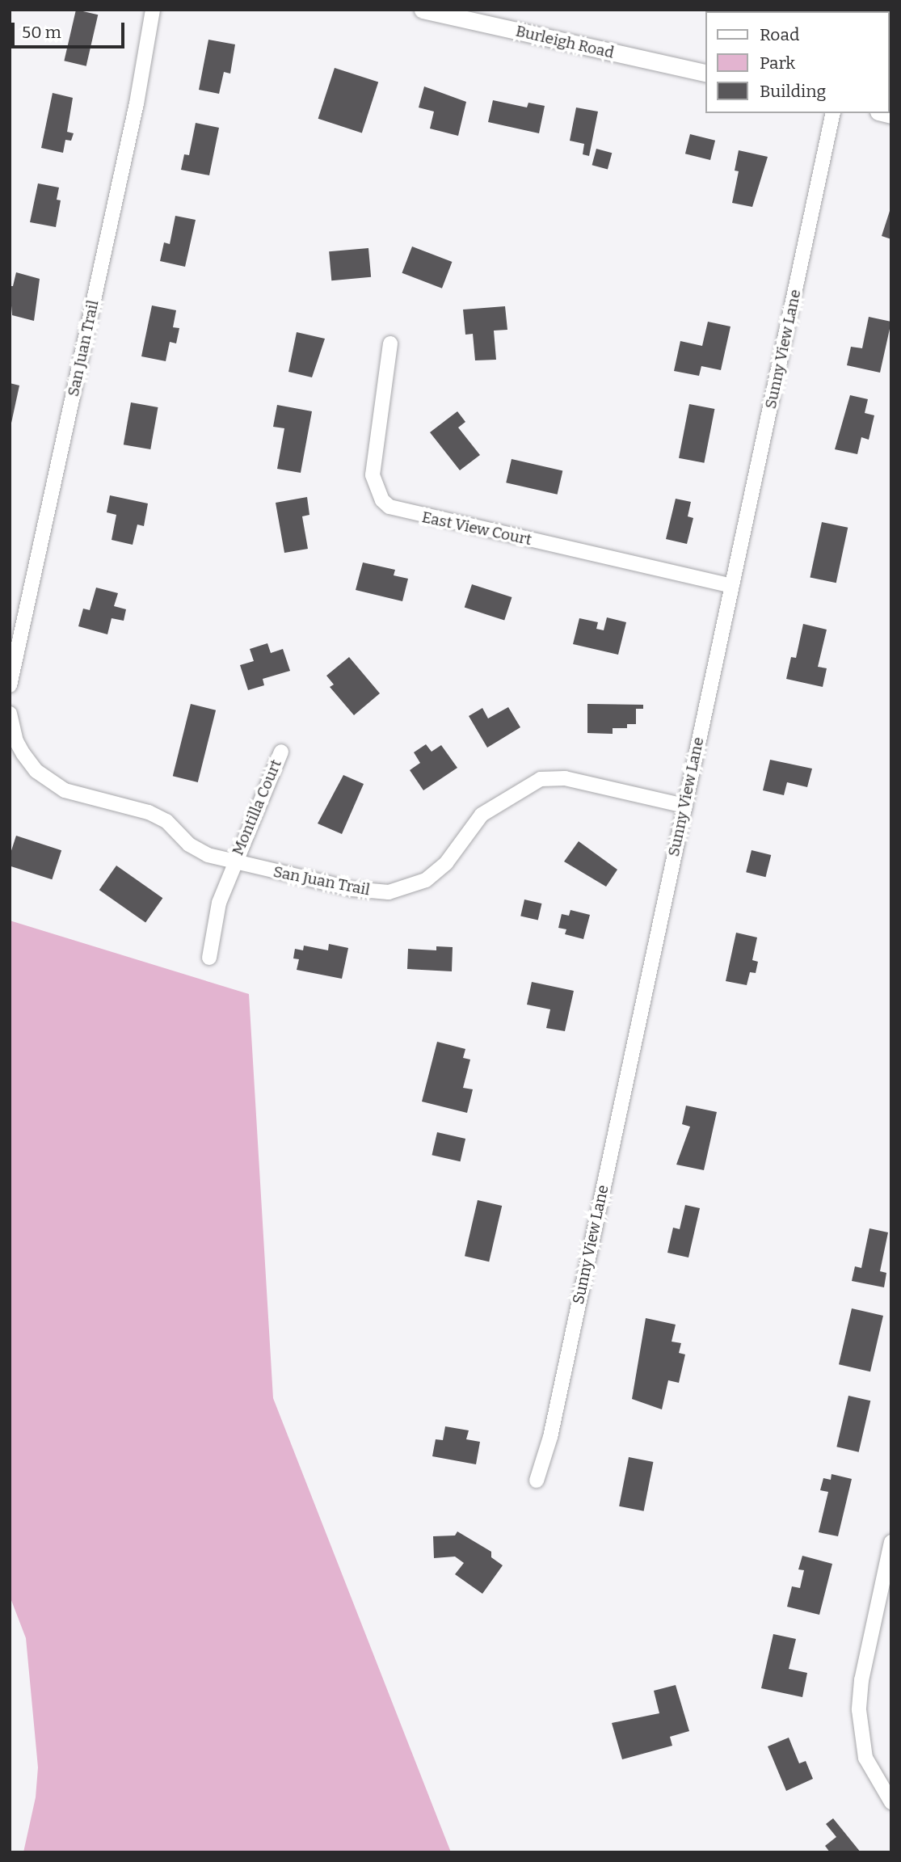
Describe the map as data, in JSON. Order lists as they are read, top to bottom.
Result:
{
  "streets": {
    "street": [
      "Burleigh Road",
      "San Juan Trail",
      "Sunny View Lane",
      "East View Court",
      "Montilla Court"
    ]
  },
  "crossings": [
    ["San Juan Trail", "Sunny View Lane"],
    ["San Juan Trail", "Montilla Court"],
    ["Sunny View Lane", "East View Court"]
  ],
  "legend": ["Road", "Park", "Building"],
  "scale_bar": "50 m"
}
